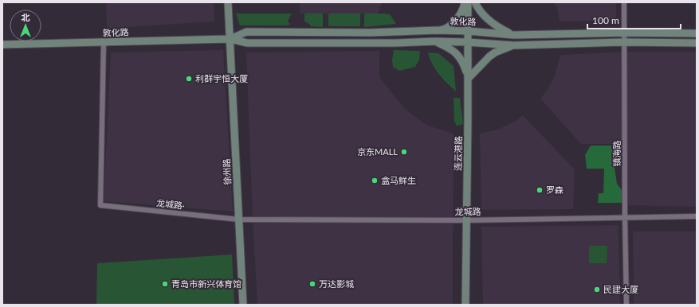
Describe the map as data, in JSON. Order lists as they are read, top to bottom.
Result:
{
  "streets": {
    "main road": ["敦化路", "连云港路", "徐州路"],
    "street": ["镇海路", "龙城路·", "龙城路"]
  },
  "crossings": [
    ["敦化路", "连云港路"],
    ["敦化路", "镇海路"],
    ["敦化路", "徐州路"],
    ["敦化路", "龙城路·"],
    ["连云港路", "龙城路"],
    ["镇海路", "龙城路"],
    ["徐州路", "龙城路·"],
    ["徐州路", "龙城路"],
    ["龙城路·", "龙城路"]
  ],
  "places": [
    "利群宇恒大厦",
    "京东MALL",
    "盒马鲜生",
    "罗森",
    "青岛市新兴体育馆",
    "万达影城",
    "民建大厦"
  ],
  "scale_bar": "100 m",
  "north": "top"
}
